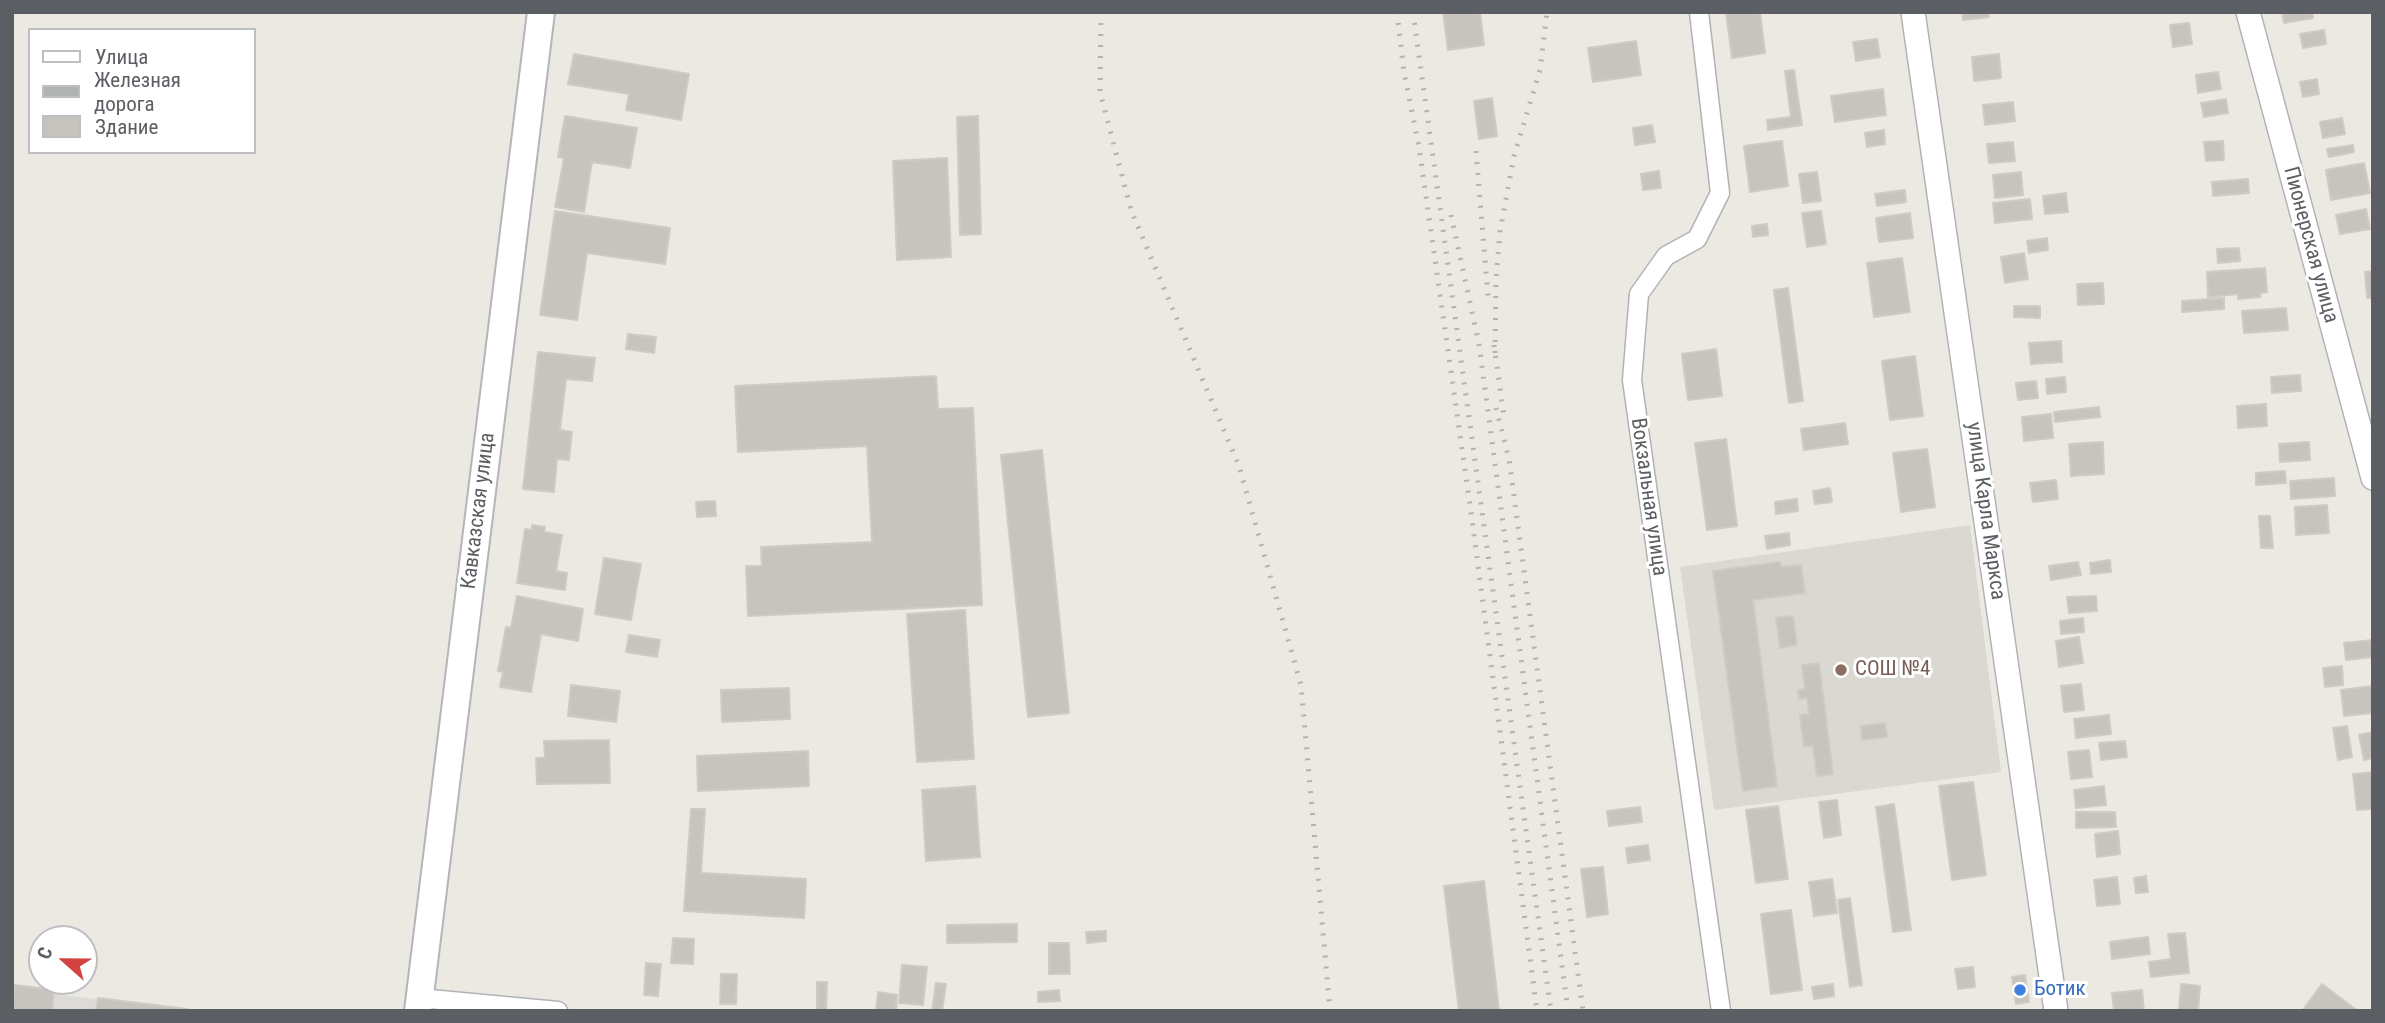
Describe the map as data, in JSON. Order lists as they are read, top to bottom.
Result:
{
  "streets": {
    "main road": ["Кавказская улица"],
    "street": ["Пионерская улица", "Вокзальная улица", "улица Карла Маркса"]
  },
  "places": ["СОШ №4", "Ботик"],
  "legend": ["Улица", "Железная дорога", "Здание"],
  "north": "left"
}
